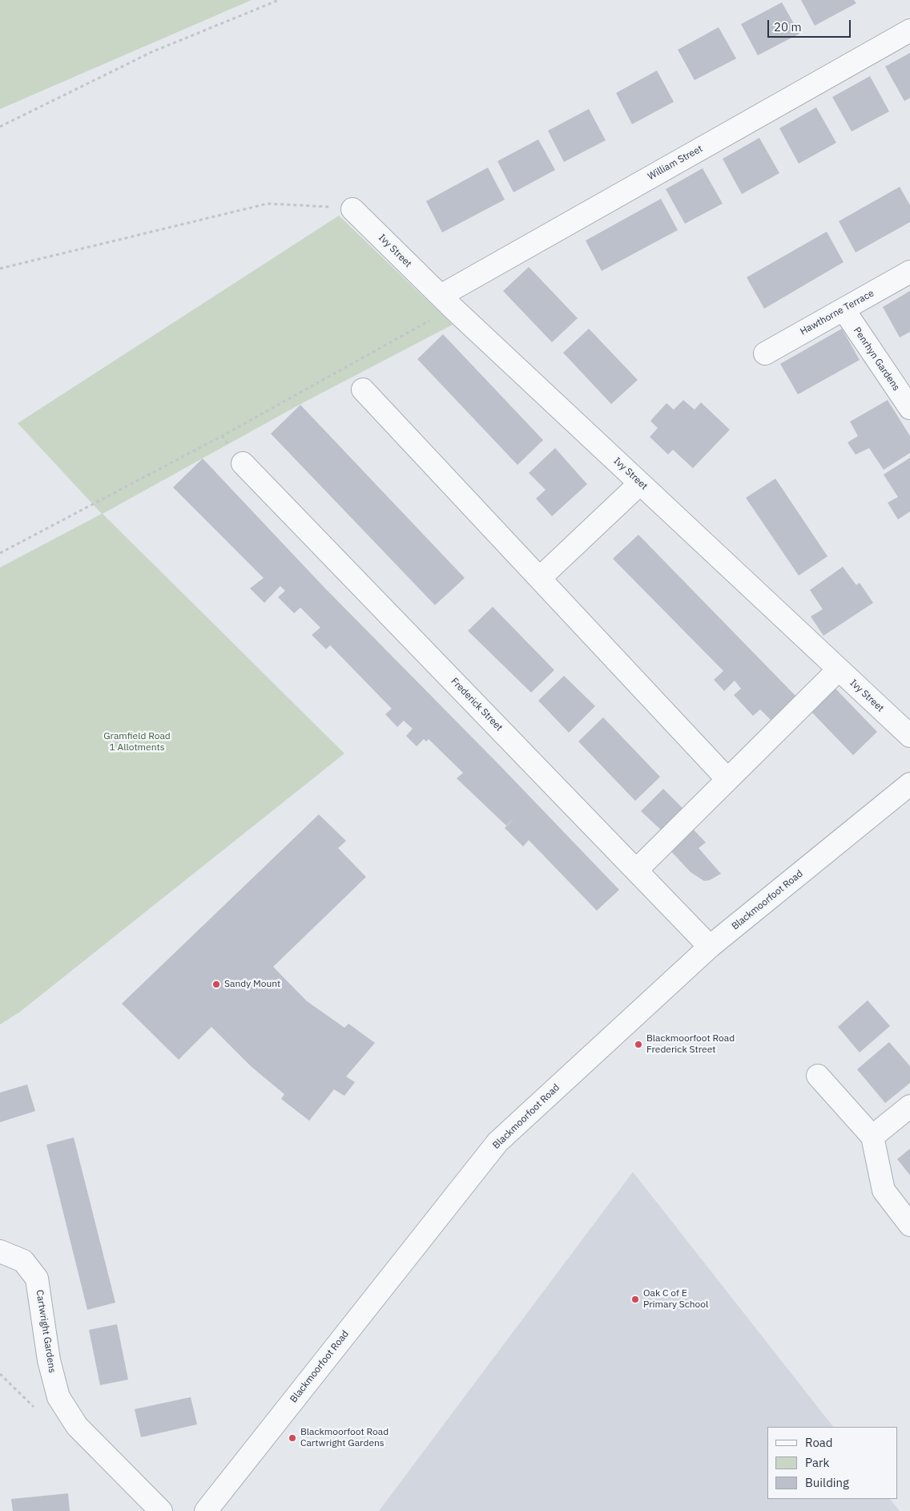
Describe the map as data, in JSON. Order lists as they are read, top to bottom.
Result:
{
  "streets": {
    "street": [
      "William Street",
      "Ivy Street",
      "Hawthorne Terrace",
      "Penrhyn Gardens",
      "Frederick Street",
      "Blackmoorfoot Road",
      "Cartwright Gardens"
    ]
  },
  "crossings": [
    ["William Street", "Ivy Street"],
    ["Hawthorne Terrace", "Penrhyn Gardens"],
    ["Frederick Street", "Blackmoorfoot Road"]
  ],
  "parks": ["Gramfield Road 1 Allotments"],
  "places": [
    "Sandy Mount",
    "Blackmoorfoot Road Frederick Street",
    "Oak C of E Primary School",
    "Blackmoorfoot Road Cartwright Gardens"
  ],
  "legend": ["Road", "Park", "Building"],
  "scale_bar": "20 m"
}
